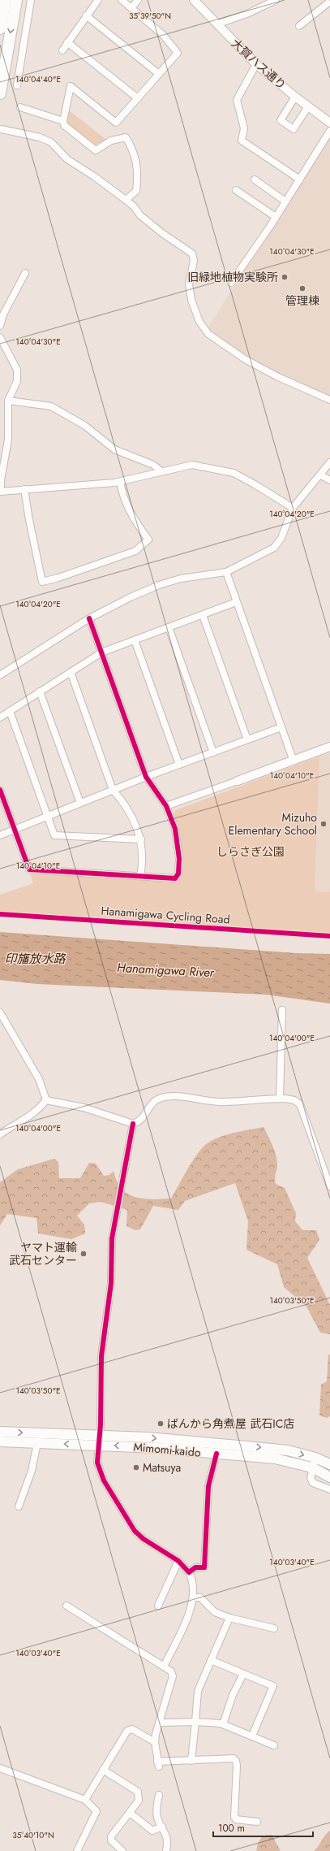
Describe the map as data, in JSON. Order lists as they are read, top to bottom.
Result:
{
  "streets": {
    "main road": ["Mimomi-kaido"],
    "street": ["大賀ハス通り"],
    "cycle path": ["Hanamigawa Cycling Road"]
  },
  "water": ["印旛放水路", "Hanamigawa River"],
  "parks": ["しらさぎ公園"],
  "places": [
    "旧緑地植物実験所",
    "管理棟",
    "Mizuho Elementary School",
    "ヤマト運輸 武石センター",
    "ばんから角煮屋 武石IC店",
    "Matsuya"
  ],
  "scale_bar": "100 m",
  "coordinates": [
    "35°39'50\"N",
    "140°04'40\"E",
    "140°04'30\"E",
    "140°04'20\"E",
    "140°04'10\"E",
    "140°04'00\"E",
    "140°03'50\"E",
    "140°03'40\"E",
    "35°40'10\"N"
  ]
}
